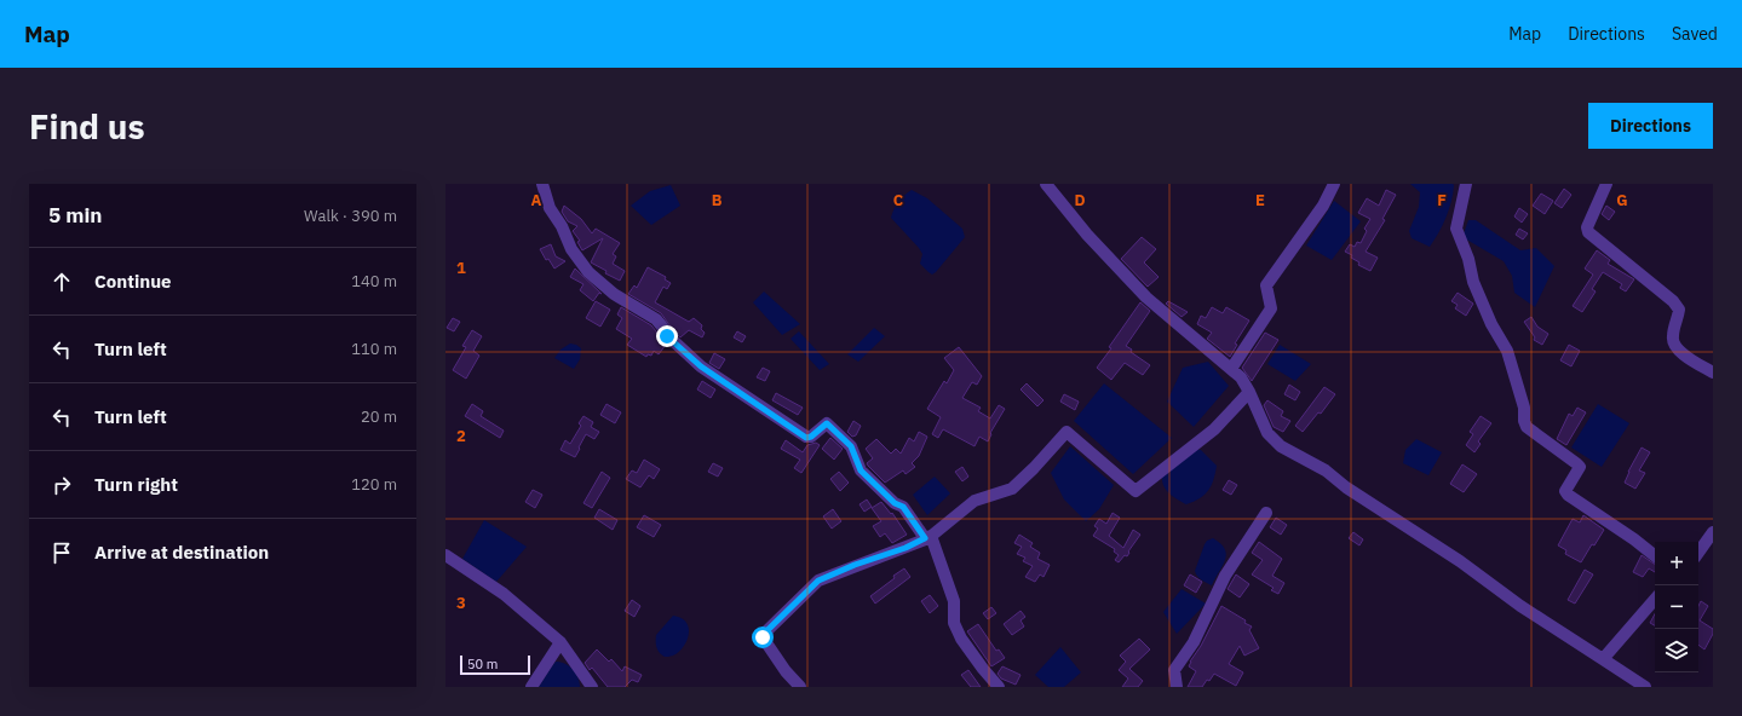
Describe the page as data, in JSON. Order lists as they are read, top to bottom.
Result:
{
  "scale_bar": "50 m",
  "page": {
    "header": "Map",
    "nav": ["Map", "Directions", "Saved"],
    "buttons": "Directions",
    "title": "Find us",
    "heading": ["5 min", "Walk · 390 m"],
    "list": [
      ["Continue", "140 m"],
      ["Turn left", "110 m"],
      ["Turn left", "20 m"],
      ["Turn right", "120 m"],
      "Arrive at destination"
    ],
    "map_buttons": ["+", "−"],
    "scale": "50 m"
  },
  "grid": {
    "columns": [
      "A",
      "B",
      "C",
      "D",
      "E",
      "F",
      "G"
    ],
    "rows": ["1", "2", "3"]
  }
}
